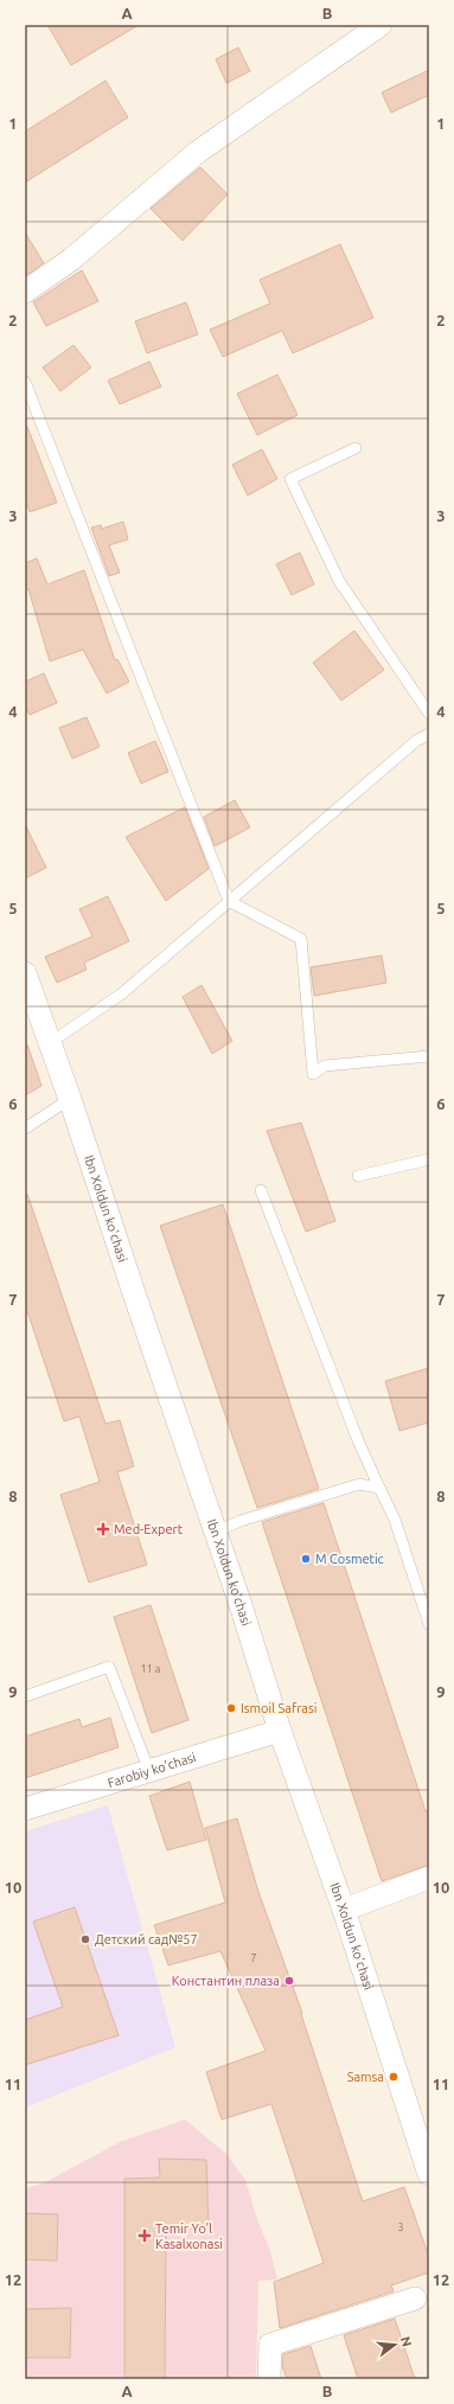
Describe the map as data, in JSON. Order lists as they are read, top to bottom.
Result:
{
  "streets": {
    "street": ["Ibn Xoldun ko'chasi", "Farobiy ko'chasi"]
  },
  "crossings": [
    ["Ibn Xoldun ko'chasi", "Farobiy ko'chasi"]
  ],
  "places": {
    "health": ["Med-Expert", "Temir Yo'l Kasalxonasi"],
    "other": [
      "M Cosmetic",
      "Ismoil Safrasi",
      "Детский сад№57",
      "Константин плаза",
      "Samsa"
    ]
  },
  "house_numbers": ["11 а", "7", "3"],
  "north": "right",
  "grid": {
    "columns": ["A", "B"],
    "rows": [
      "1",
      "2",
      "3",
      "4",
      "5",
      "6",
      "7",
      "8",
      "9",
      "10",
      "11",
      "12"
    ]
  }
}
